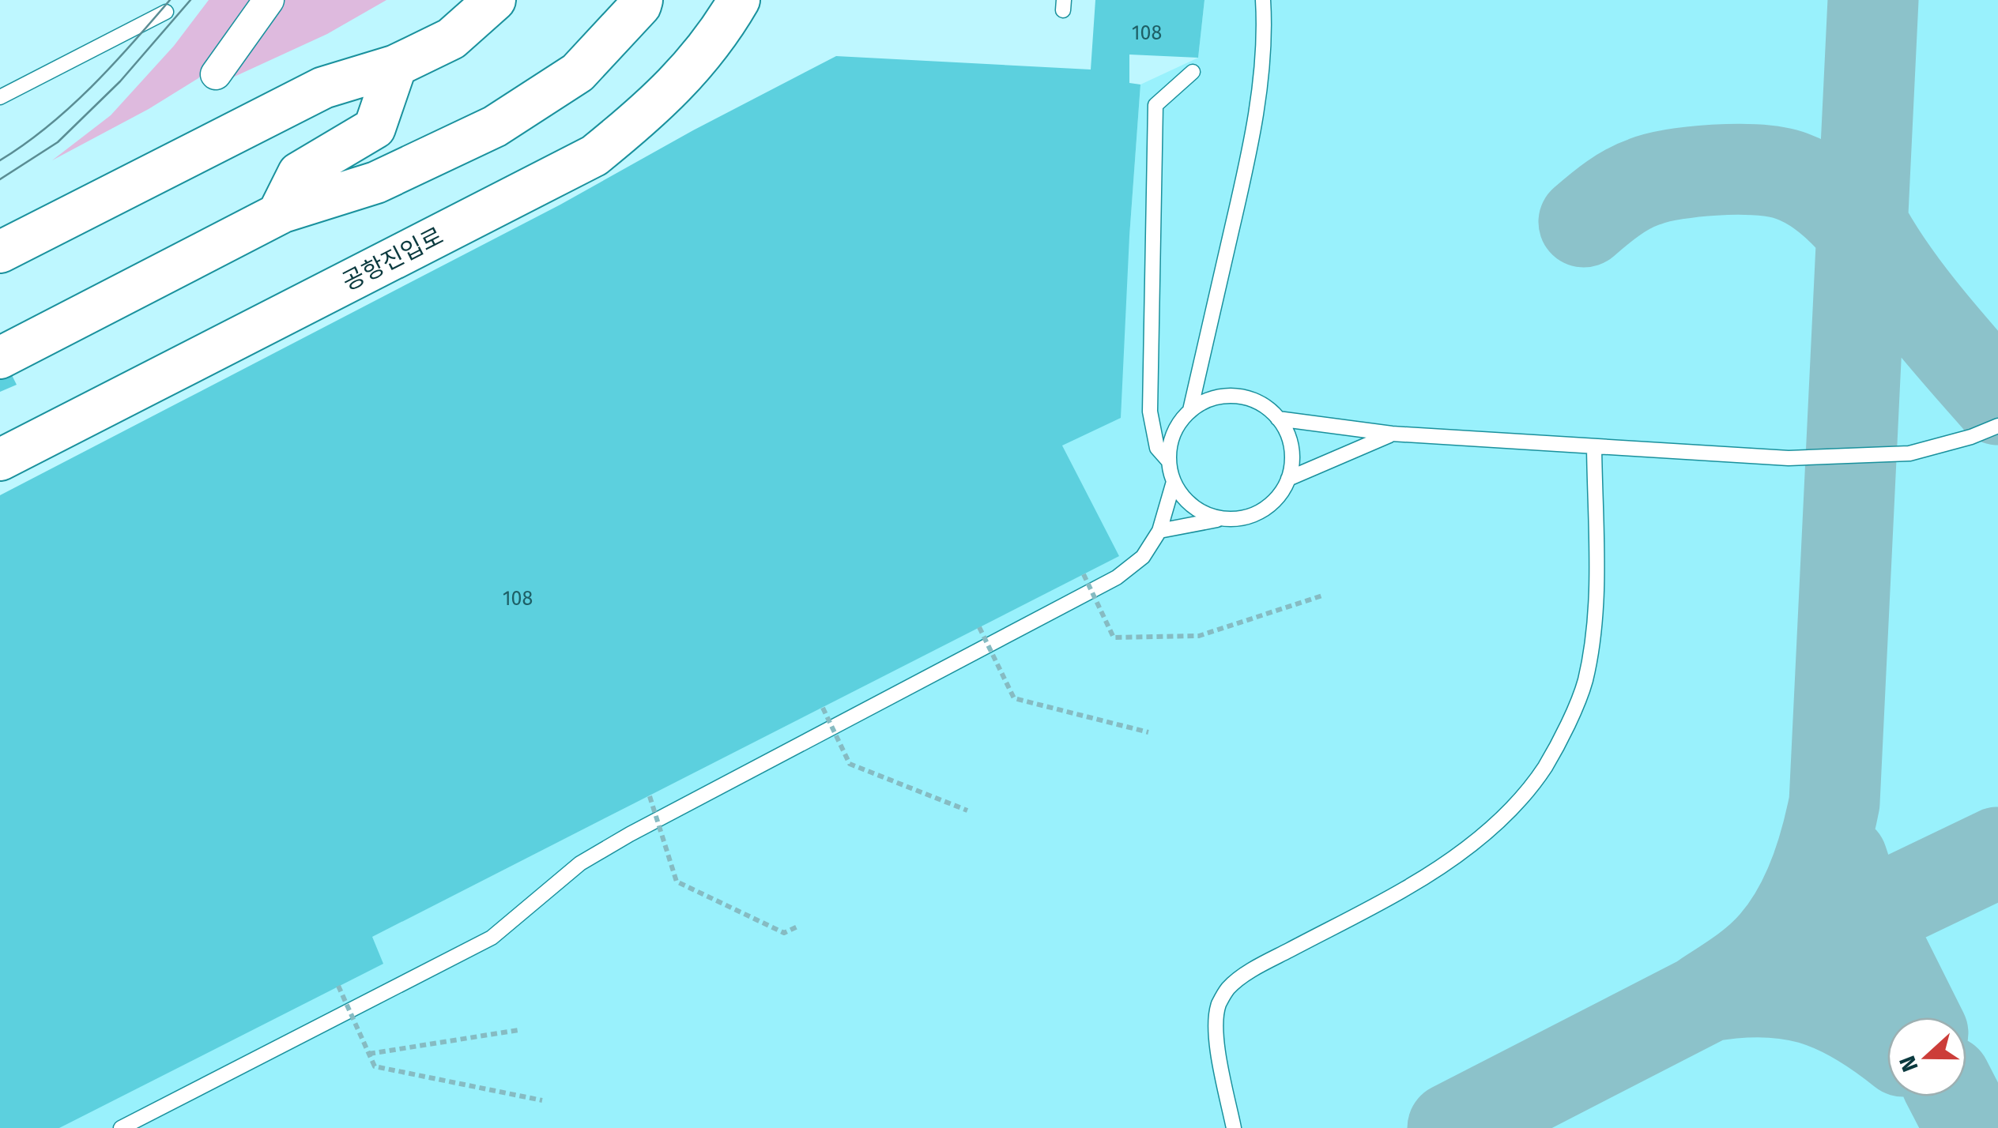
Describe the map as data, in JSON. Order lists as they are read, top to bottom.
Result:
{
  "streets": {
    "main road": ["공항진입로"]
  },
  "house_numbers": ["108", "108"],
  "north": "left"
}
